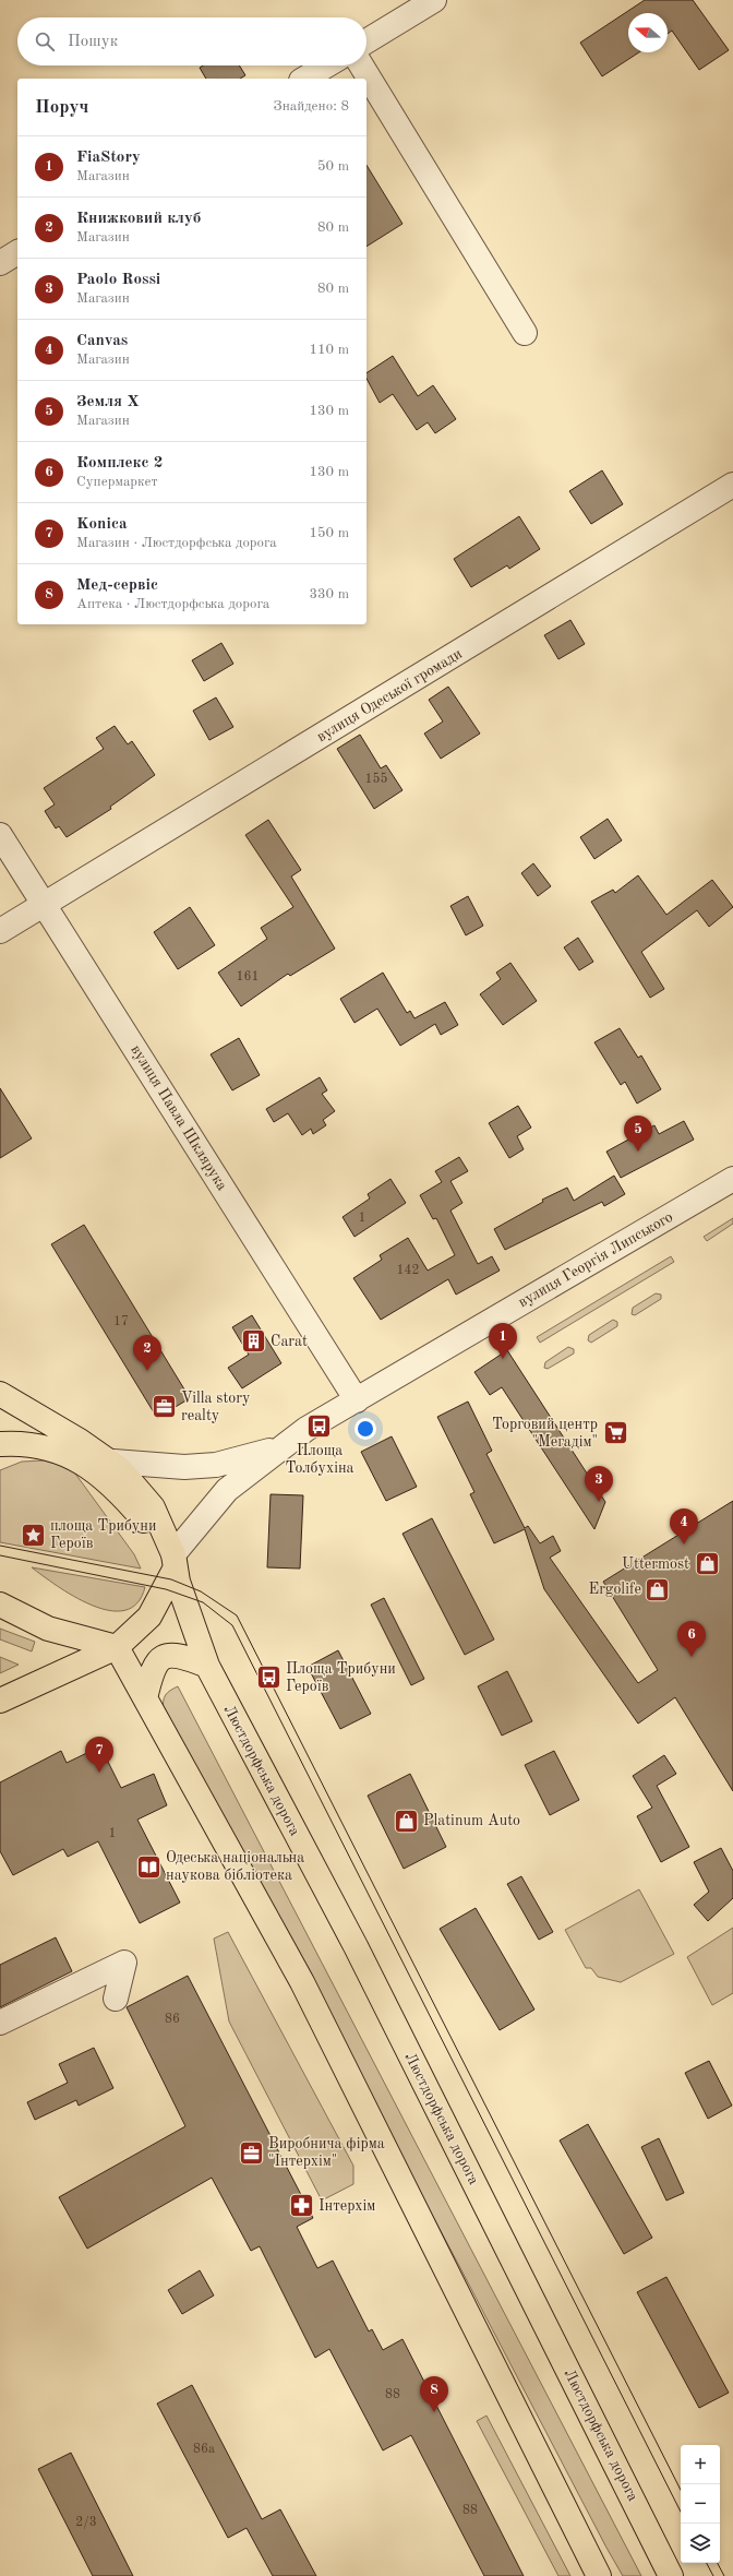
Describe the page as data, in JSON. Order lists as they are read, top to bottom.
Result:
{
  "streets": {
    "main road": ["Люстдорфська дорога"],
    "street": ["вулиця Одеської громади", "вулиця Павла Шклярука", "вулиця Георгія Липського"]
  },
  "crossings": [
    ["вулиця Одеської громади", "вулиця Павла Шклярука"],
    ["вулиця Павла Шклярука", "вулиця Георгія Липського"],
    ["вулиця Георгія Липського", "Люстдорфська дорога"]
  ],
  "places": {
    "building": ["Carat"],
    "office": ["Villa story realty", "Виробнича фірма \"Інтерхім\""],
    "bus stop": ["Площа Толбухіна", "Площа Трибуни Героїв"],
    "supermarket": ["Торговий центр \"Мегадім\""],
    "place": ["площа Трибуни Героїв"],
    "shop": ["Uttermost", "Ergolife", "Platinum Auto"],
    "library": ["Одеська національна наукова бібліотека"],
    "pharmacy": ["Інтерхім"]
  },
  "house_numbers": [
    "155",
    "161",
    "1",
    "142",
    "17",
    "1",
    "86",
    "88",
    "86а",
    "88",
    "2/3"
  ],
  "north": "left",
  "page": {
    "search": "Пошук",
    "heading": ["Поруч", "Знайдено: 8"],
    "list": [
      {
        "mark": "1",
        "name": "FiaStory",
        "note": "Магазин",
        "value": "50 m"
      },
      {
        "mark": "2",
        "name": "Книжковий клуб",
        "note": "Магазин",
        "value": "80 m"
      },
      {
        "mark": "3",
        "name": "Paolo Rossi",
        "note": "Магазин",
        "value": "80 m"
      },
      {
        "mark": "4",
        "name": "Canvas",
        "note": "Магазин",
        "value": "110 m"
      },
      {
        "mark": "5",
        "name": "Земля Х",
        "note": "Магазин",
        "value": "130 m"
      },
      {
        "mark": "6",
        "name": "Комплекс 2",
        "note": "Супермаркет",
        "value": "130 m"
      },
      {
        "mark": "7",
        "name": "Konica",
        "note": "Магазин · Люстдорфська дорога",
        "value": "150 m"
      },
      {
        "mark": "8",
        "name": "Мед-сервіс",
        "note": "Аптека · Люстдорфська дорога",
        "value": "330 m"
      }
    ],
    "pins": [
      "5",
      "1",
      "2",
      "3",
      "4",
      "6",
      "7",
      "8"
    ],
    "map_buttons": ["+", "−"]
  }
}
